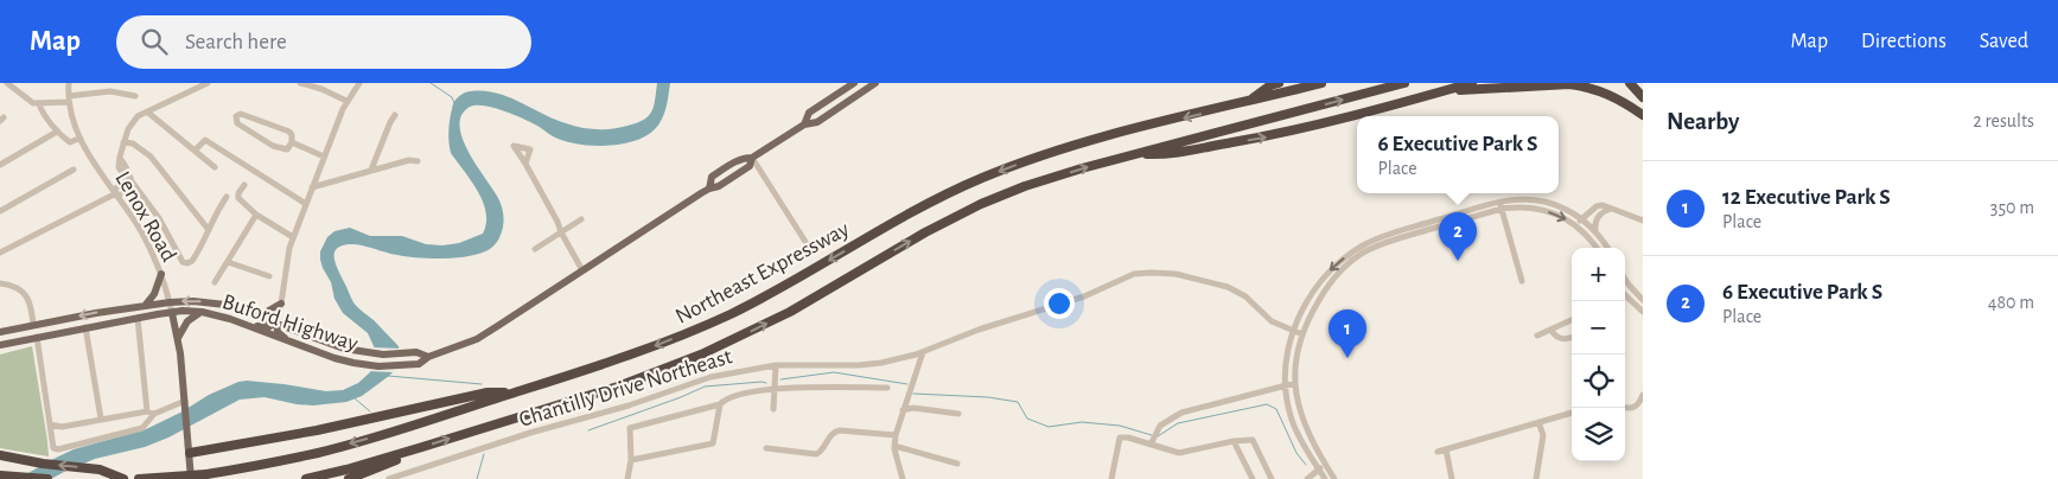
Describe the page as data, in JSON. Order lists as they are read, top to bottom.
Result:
{
  "streets": {
    "highway": ["Northeast Expressway"],
    "main road": ["Lenox Road", "Buford Highway"],
    "street": ["Chantilly Drive Northeast"]
  },
  "crossings": [
    ["Lenox Road", "Buford Highway"]
  ],
  "page": {
    "header": "Map",
    "search": "Search here",
    "nav": ["Map", "Directions", "Saved"],
    "heading": ["Nearby", "2 results"],
    "popup": ["6 Executive Park S", "Place"],
    "list": [
      {
        "mark": "1",
        "name": "12 Executive Park S",
        "note": "Place",
        "value": "350 m"
      },
      {
        "mark": "2",
        "name": "6 Executive Park S",
        "note": "Place",
        "value": "480 m"
      }
    ],
    "pins": ["2", "1"],
    "map_buttons": ["+", "−"]
  }
}
